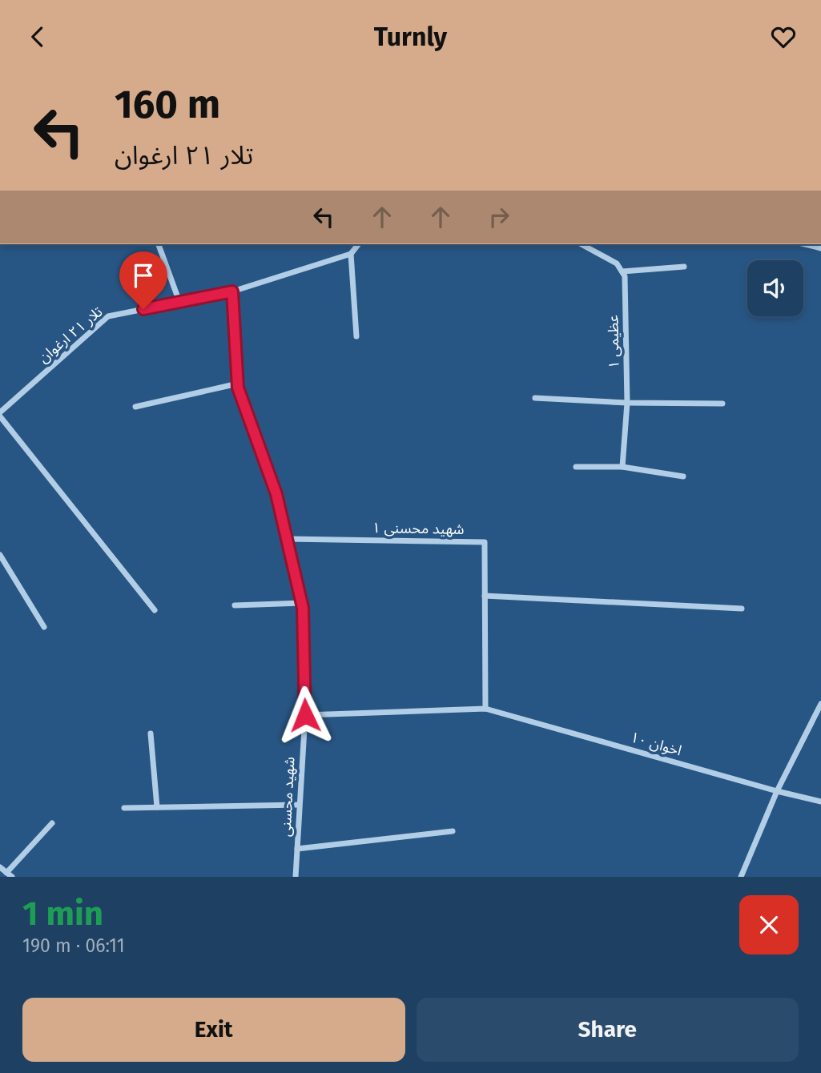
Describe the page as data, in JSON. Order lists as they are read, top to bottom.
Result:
{
  "streets": {
    "street": [
      "تلار ۲۱ ارغوان",
      "عظیمی ۱",
      "شهید محسنی ۱",
      "اخوان ۱۰",
      "شهید محسنی"
    ]
  },
  "crossings": [
    ["تلار ۲۱ ارغوان", "شهید محسنی"],
    ["شهید محسنی ۱", "اخوان ۱۰"],
    ["شهید محسنی ۱", "شهید محسنی"],
    ["اخوان ۱۰", "شهید محسنی"]
  ],
  "page": {
    "header": "Turnly",
    "turn": ["160 m", "تلار ۲۱ ارغوان"],
    "heading": ["1 min", "190 m · 06:11"],
    "buttons": ["Exit", "Share"]
  }
}
